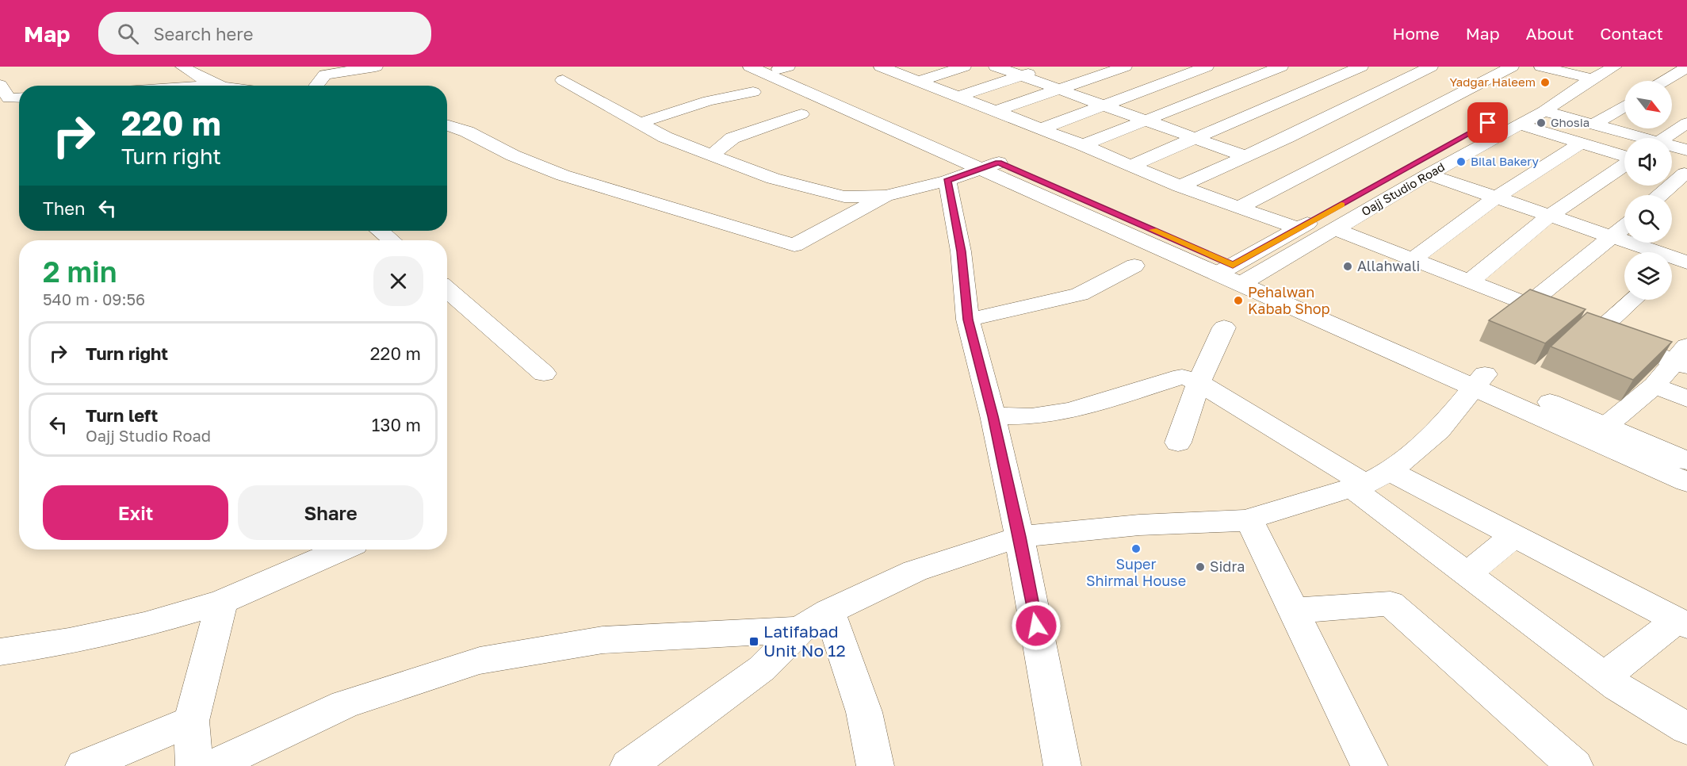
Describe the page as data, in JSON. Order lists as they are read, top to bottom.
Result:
{
  "streets": {
    "street": ["Oajj Studio Road"]
  },
  "places": {
    "other": [
      "Yadgar Haleem",
      "Ghosia",
      "Bilal Bakery",
      "Allahwali",
      "Pehalwan Kabab Shop",
      "Super Shirmal House",
      "Sidra"
    ],
    "transit": ["Latifabad Unit No 12"]
  },
  "north": "bottom right",
  "page": {
    "header": "Map",
    "search": "Search here",
    "nav": [
      "Home",
      "Map",
      "About",
      "Contact"
    ],
    "turn": ["220 m", "Turn right"],
    "then": "Then",
    "heading": ["2 min", "540 m · 09:56"],
    "list": [
      {
        "name": "Turn right",
        "value": "220 m"
      },
      {
        "name": "Turn left",
        "note": "Oajj Studio Road",
        "value": "130 m"
      }
    ],
    "buttons": ["Exit", "Share"]
  }
}
